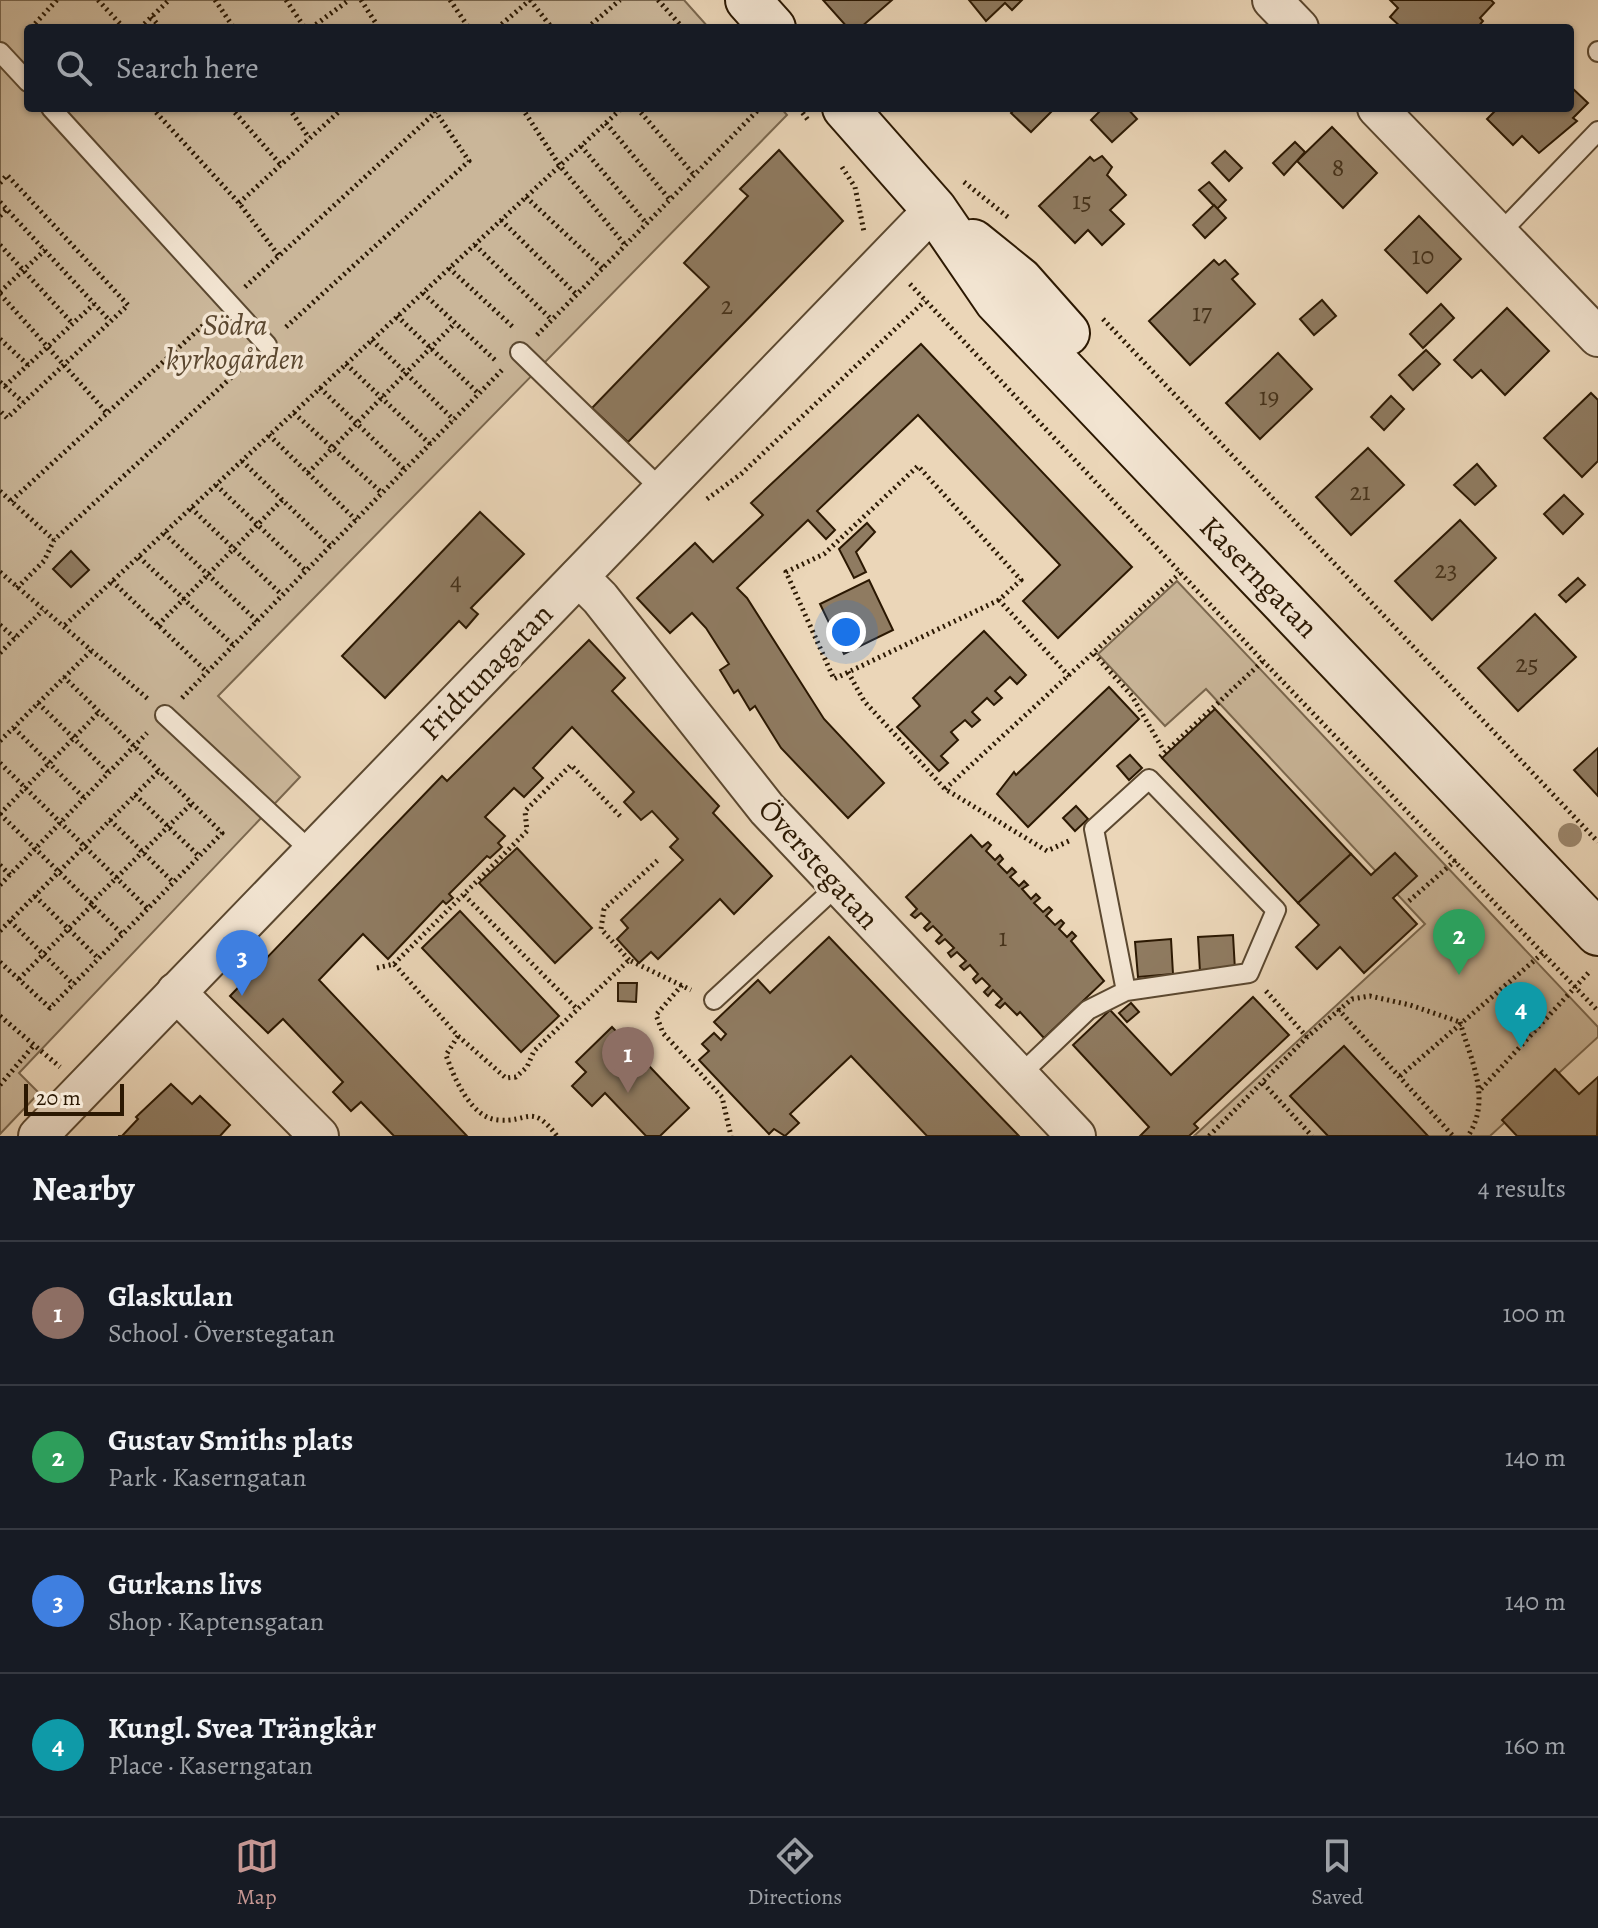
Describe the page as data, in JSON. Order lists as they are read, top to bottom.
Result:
{
  "streets": {
    "main road": ["Kaserngatan"],
    "street": ["Fridtunagatan", "Överstegatan"]
  },
  "crossings": [
    ["Kaserngatan", "Fridtunagatan"],
    ["Fridtunagatan", "Överstegatan"]
  ],
  "parks": ["Södra kyrkogården"],
  "house_numbers": [
    "8",
    "15",
    "10",
    "2",
    "17",
    "19",
    "21",
    "23",
    "4",
    "25",
    "1"
  ],
  "scale_bar": "20 m",
  "page": {
    "search": "Search here",
    "pins": [
      "2",
      "3",
      "4",
      "1"
    ],
    "scale": "20 m",
    "heading": ["Nearby", "4 results"],
    "list": [
      {
        "mark": "1",
        "name": "Glaskulan",
        "note": "School · Överstegatan",
        "value": "100 m"
      },
      {
        "mark": "2",
        "name": "Gustav Smiths plats",
        "note": "Park · Kaserngatan",
        "value": "140 m"
      },
      {
        "mark": "3",
        "name": "Gurkans livs",
        "note": "Shop · Kaptensgatan",
        "value": "140 m"
      },
      {
        "mark": "4",
        "name": "Kungl. Svea Trängkår",
        "note": "Place · Kaserngatan",
        "value": "160 m"
      }
    ],
    "nav": ["Map", "Directions", "Saved"]
  }
}
